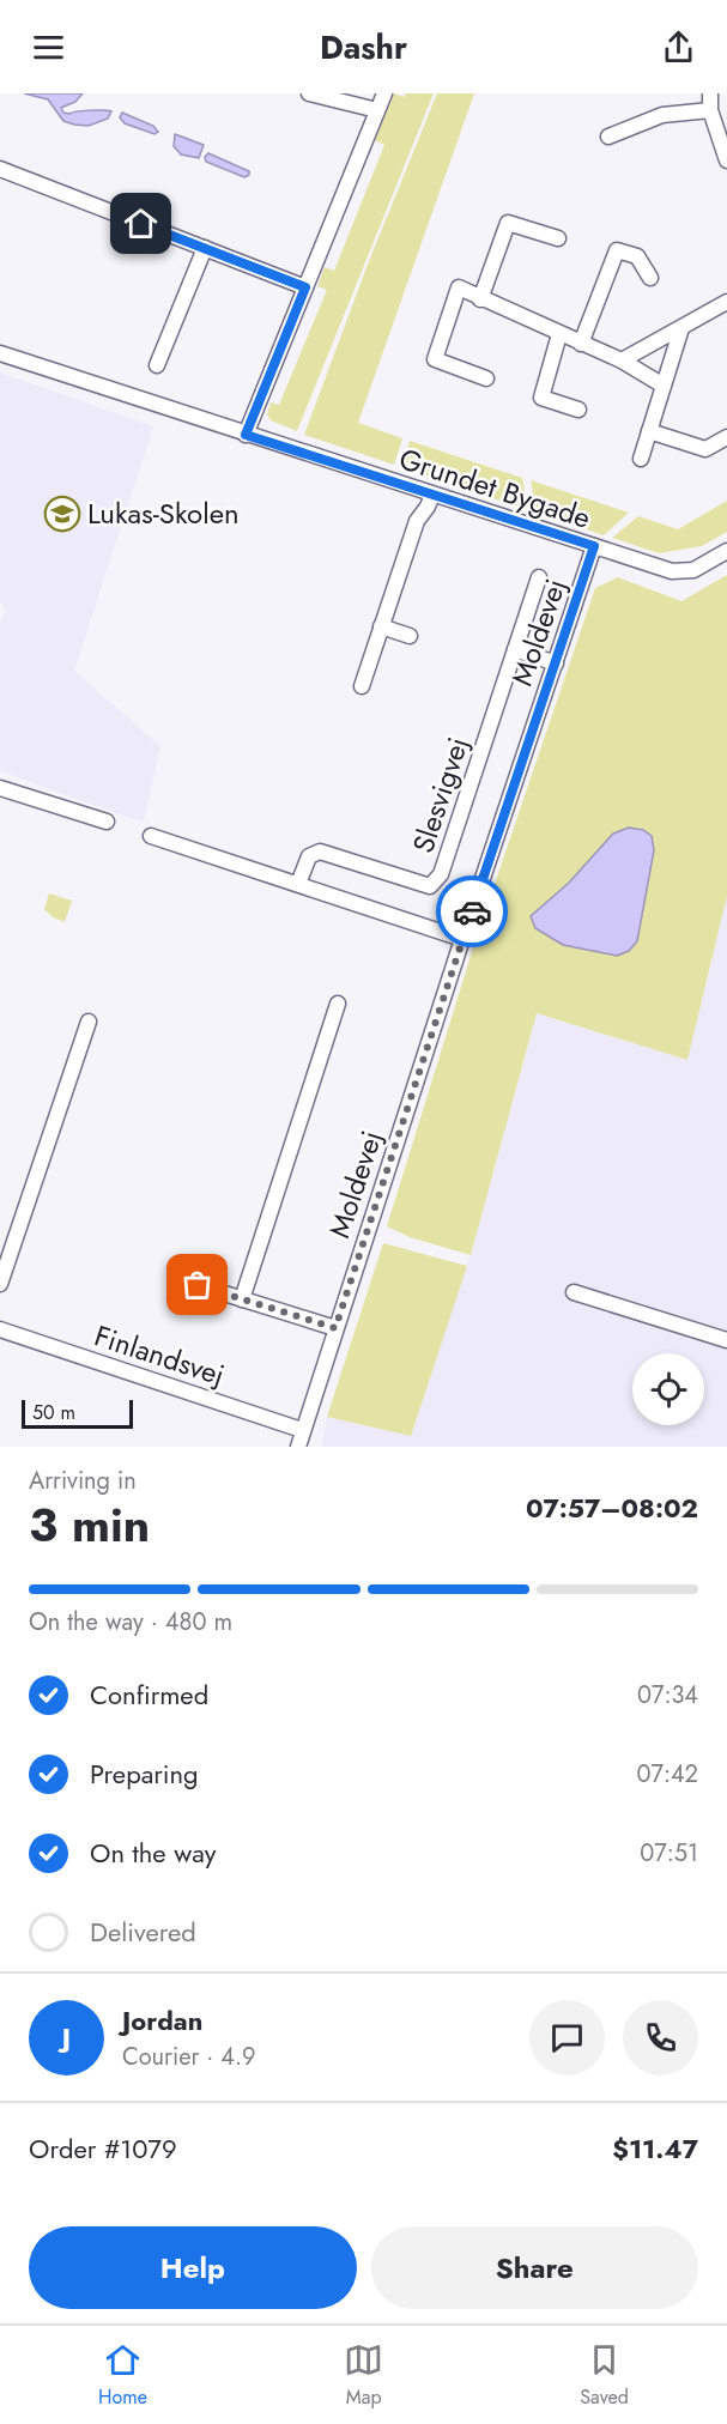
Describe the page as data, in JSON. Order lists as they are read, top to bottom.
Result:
{
  "streets": {
    "street": [
      "Grundet Bygade",
      "Moldevej",
      "Slesvigvej",
      "Finlandsvej"
    ]
  },
  "crossings": [
    ["Grundet Bygade", "Moldevej"],
    ["Moldevej", "Finlandsvej"]
  ],
  "places": {
    "school or university": ["Lukas-Skolen"]
  },
  "scale_bar": "50 m",
  "page": {
    "header": "Dashr",
    "scale": "50 m",
    "heading": ["3 min", "Arriving in", "07:57–08:02"],
    "panel": [
      "Jordan",
      "Courier · 4.9",
      "Order #1079",
      "$11.47"
    ],
    "bar": "On the way · 480 m",
    "list": [
      ["Confirmed", "07:34"],
      ["Preparing", "07:42"],
      ["On the way", "07:51"],
      "Delivered"
    ],
    "round": "J",
    "buttons": ["Help", "Share"],
    "tabs": ["Home", "Map", "Saved"]
  }
}
